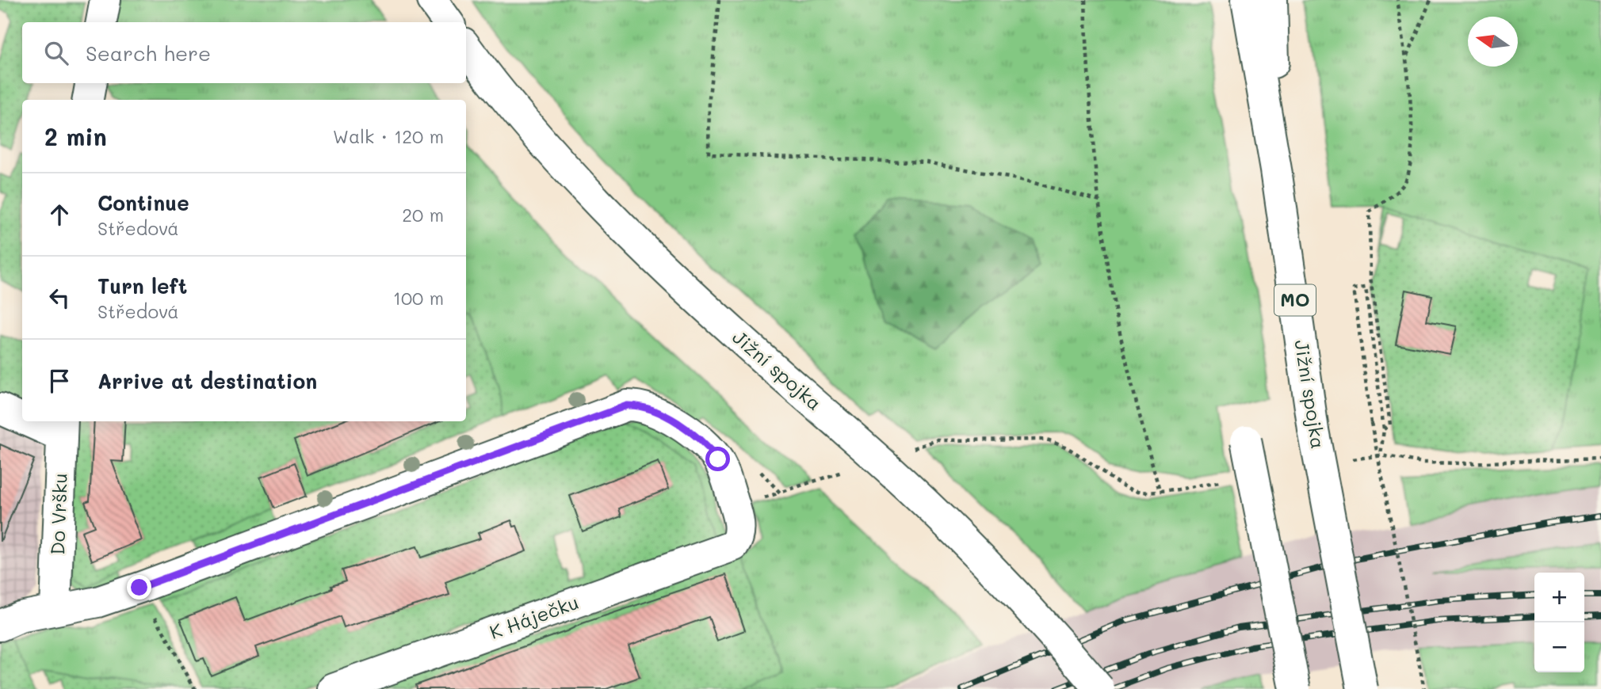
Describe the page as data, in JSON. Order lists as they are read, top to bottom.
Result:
{
  "streets": {
    "main road": [
      "MO",
      "Jižní spojka",
      "Do Vršku",
      "K Háječku"
    ]
  },
  "north": "left",
  "page": {
    "search": "Search here",
    "heading": ["2 min", "Walk · 120 m"],
    "list": [
      ["Continue", "Středová", "20 m"],
      ["Turn left", "Středová", "100 m"],
      "Arrive at destination"
    ],
    "map_buttons": ["+", "−"]
  }
}
